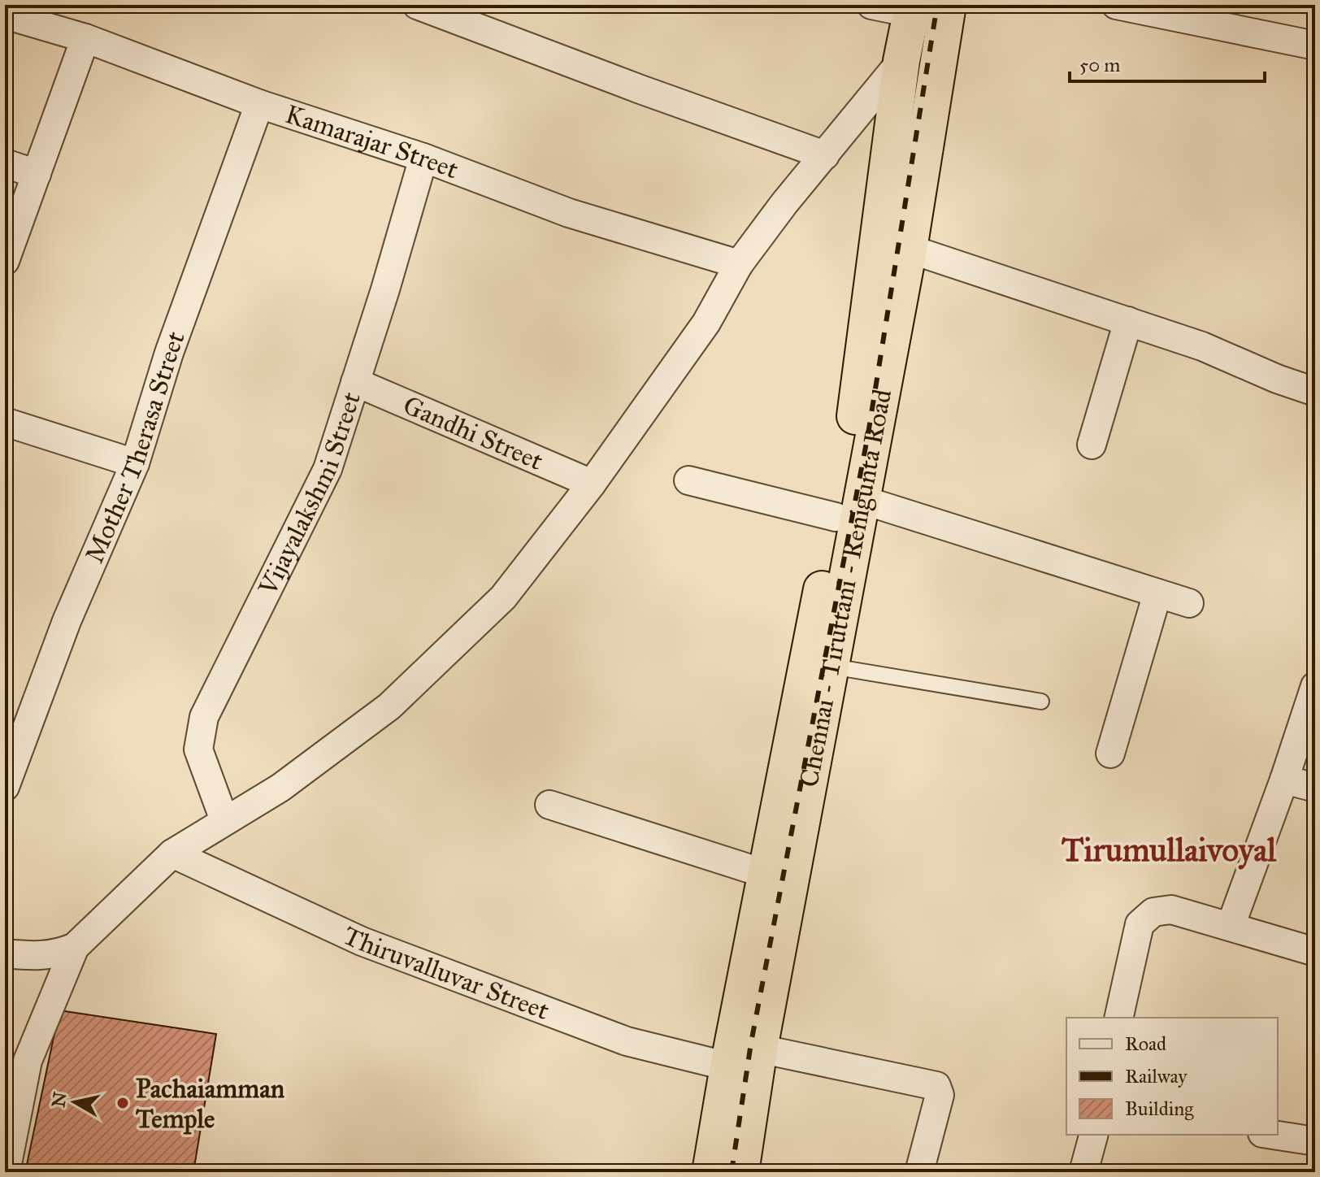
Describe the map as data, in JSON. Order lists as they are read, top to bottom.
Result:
{
  "streets": {
    "highway": ["Chennai - Tiruttani - Renigunta Road"],
    "street": [
      "Kamarajar Street",
      "Gandhi Street",
      "Mother Therasa Street",
      "Vijayalakshmi Street",
      "Thiruvalluvar Street"
    ]
  },
  "crossings": [
    ["Kamarajar Street", "Mother Therasa Street"],
    ["Kamarajar Street", "Vijayalakshmi Street"],
    ["Gandhi Street", "Vijayalakshmi Street"],
    ["Chennai - Tiruttani - Renigunta Road", "Thiruvalluvar Street"]
  ],
  "districts": ["Tirumullaivoyal"],
  "places": ["Pachaiamman Temple"],
  "legend": ["Road", "Railway", "Building"],
  "scale_bar": "50 m",
  "north": "left"
}
